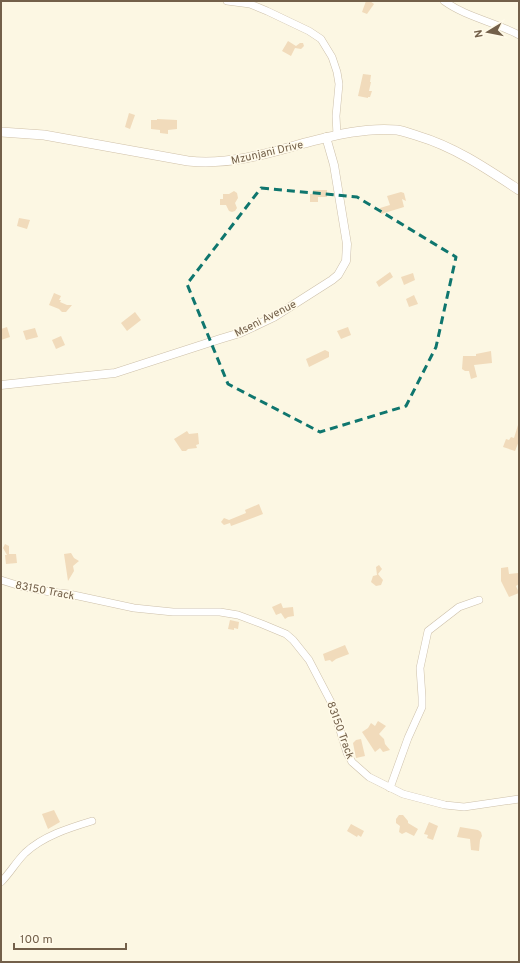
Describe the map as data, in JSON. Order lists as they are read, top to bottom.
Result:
{
  "streets": {
    "main road": ["Mzunjani Drive"],
    "street": ["Mseni Avenue", "83150 Track"]
  },
  "crossings": [
    ["Mzunjani Drive", "Mseni Avenue"]
  ],
  "scale_bar": "100 m",
  "north": "left"
}
